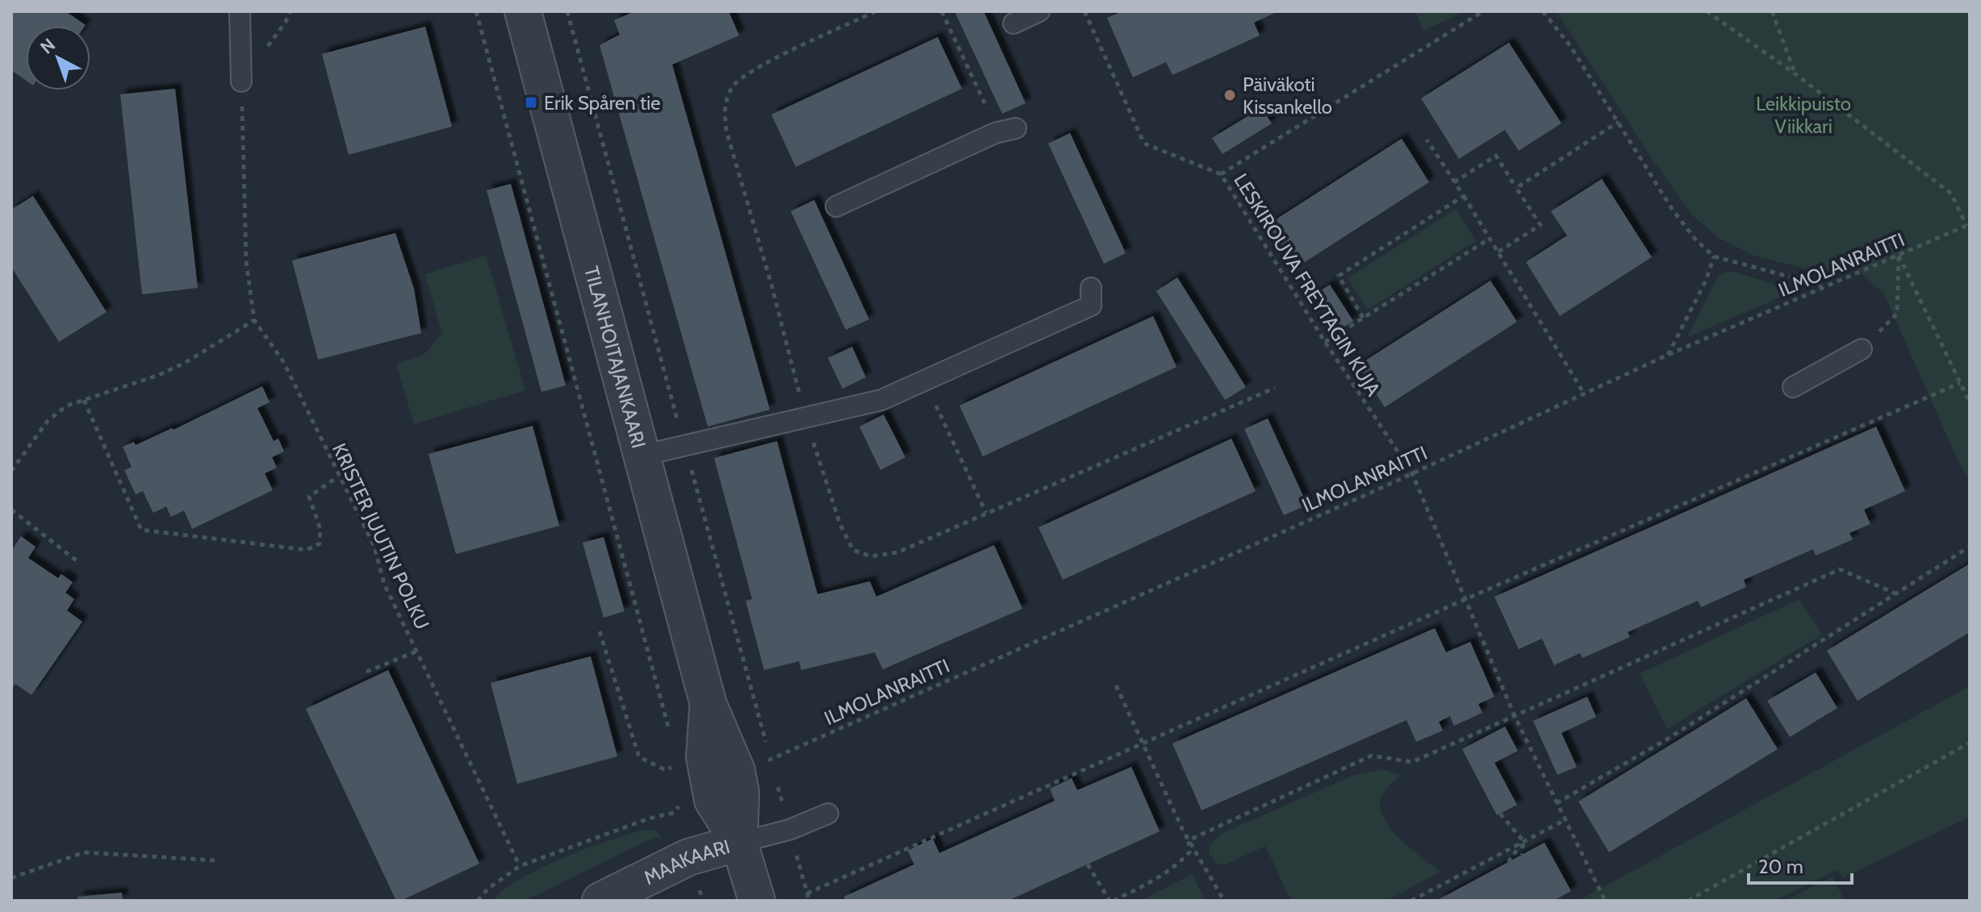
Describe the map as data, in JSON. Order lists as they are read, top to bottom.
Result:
{
  "streets": {
    "street": ["TILANHOITAJANKAARI", "MAAKAARI"],
    "path": ["ILMOLANRAITTI", "LESKIROUVA FREYTAGIN KUJA", "KRISTER JUUTIN POLKU"]
  },
  "crossings": [
    ["ILMOLANRAITTI", "LESKIROUVA FREYTAGIN KUJA"],
    ["TILANHOITAJANKAARI", "MAAKAARI"]
  ],
  "parks": ["Leikkipuisto Viikkari"],
  "places": {
    "other": ["Päiväkoti Kissankello"],
    "transit": ["Erik Spåren tie"]
  },
  "scale_bar": "20 m",
  "north": "top left"
}
